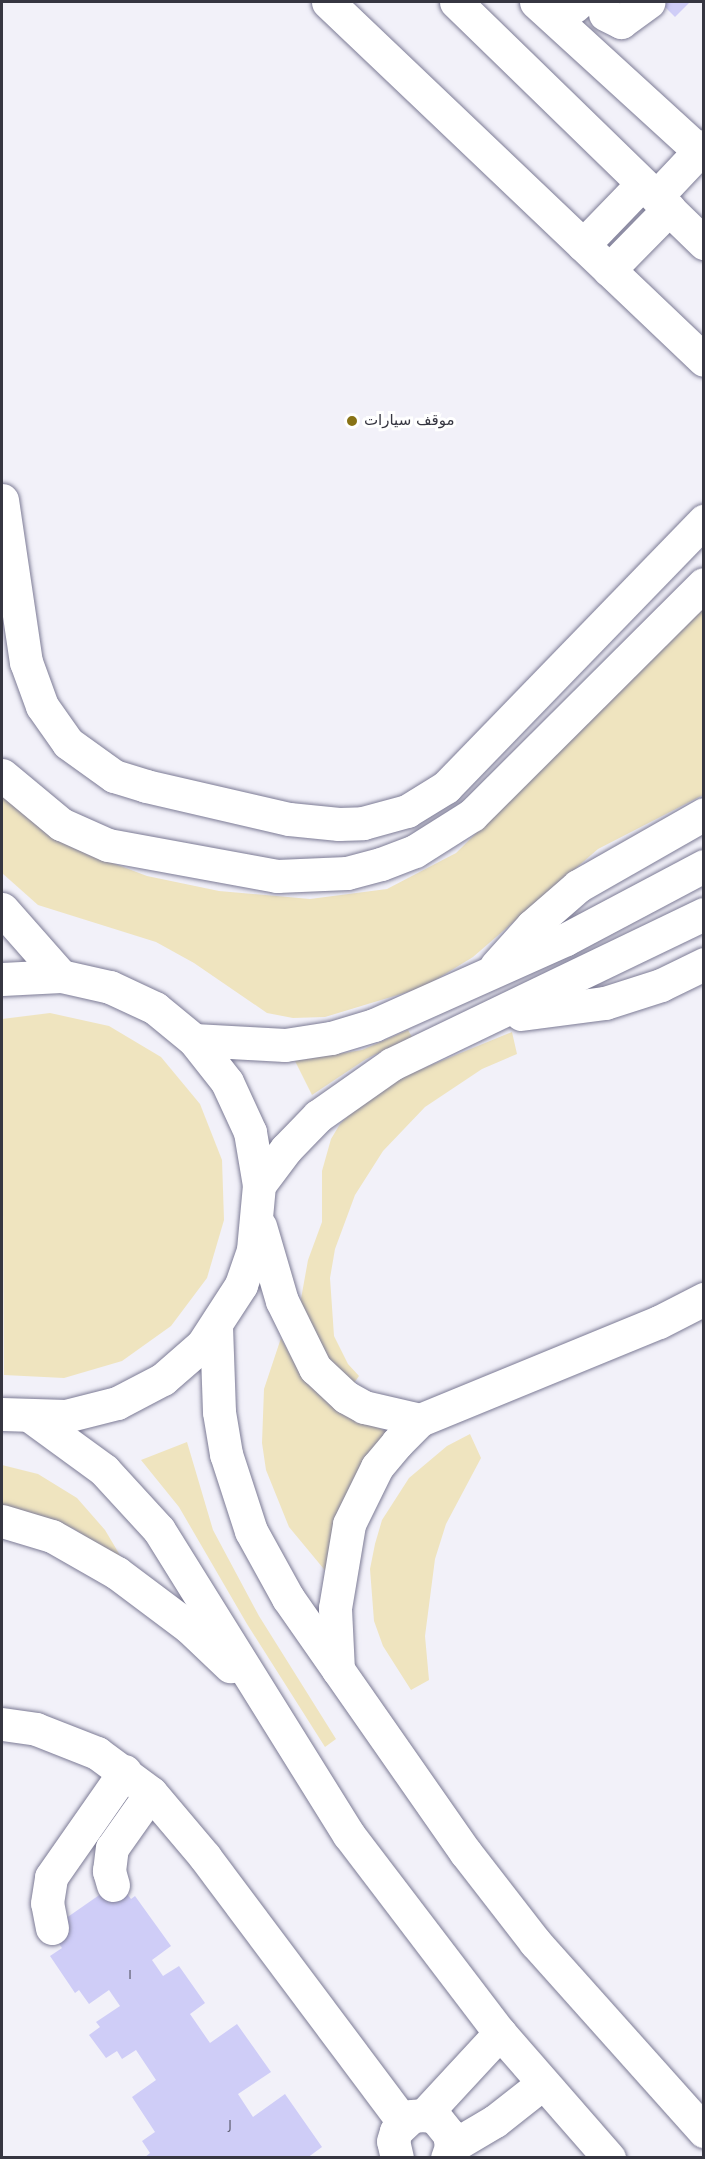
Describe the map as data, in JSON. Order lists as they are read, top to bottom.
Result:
{
  "places": ["موقف سيارات"],
  "house_numbers": ["I", "J"]
}
